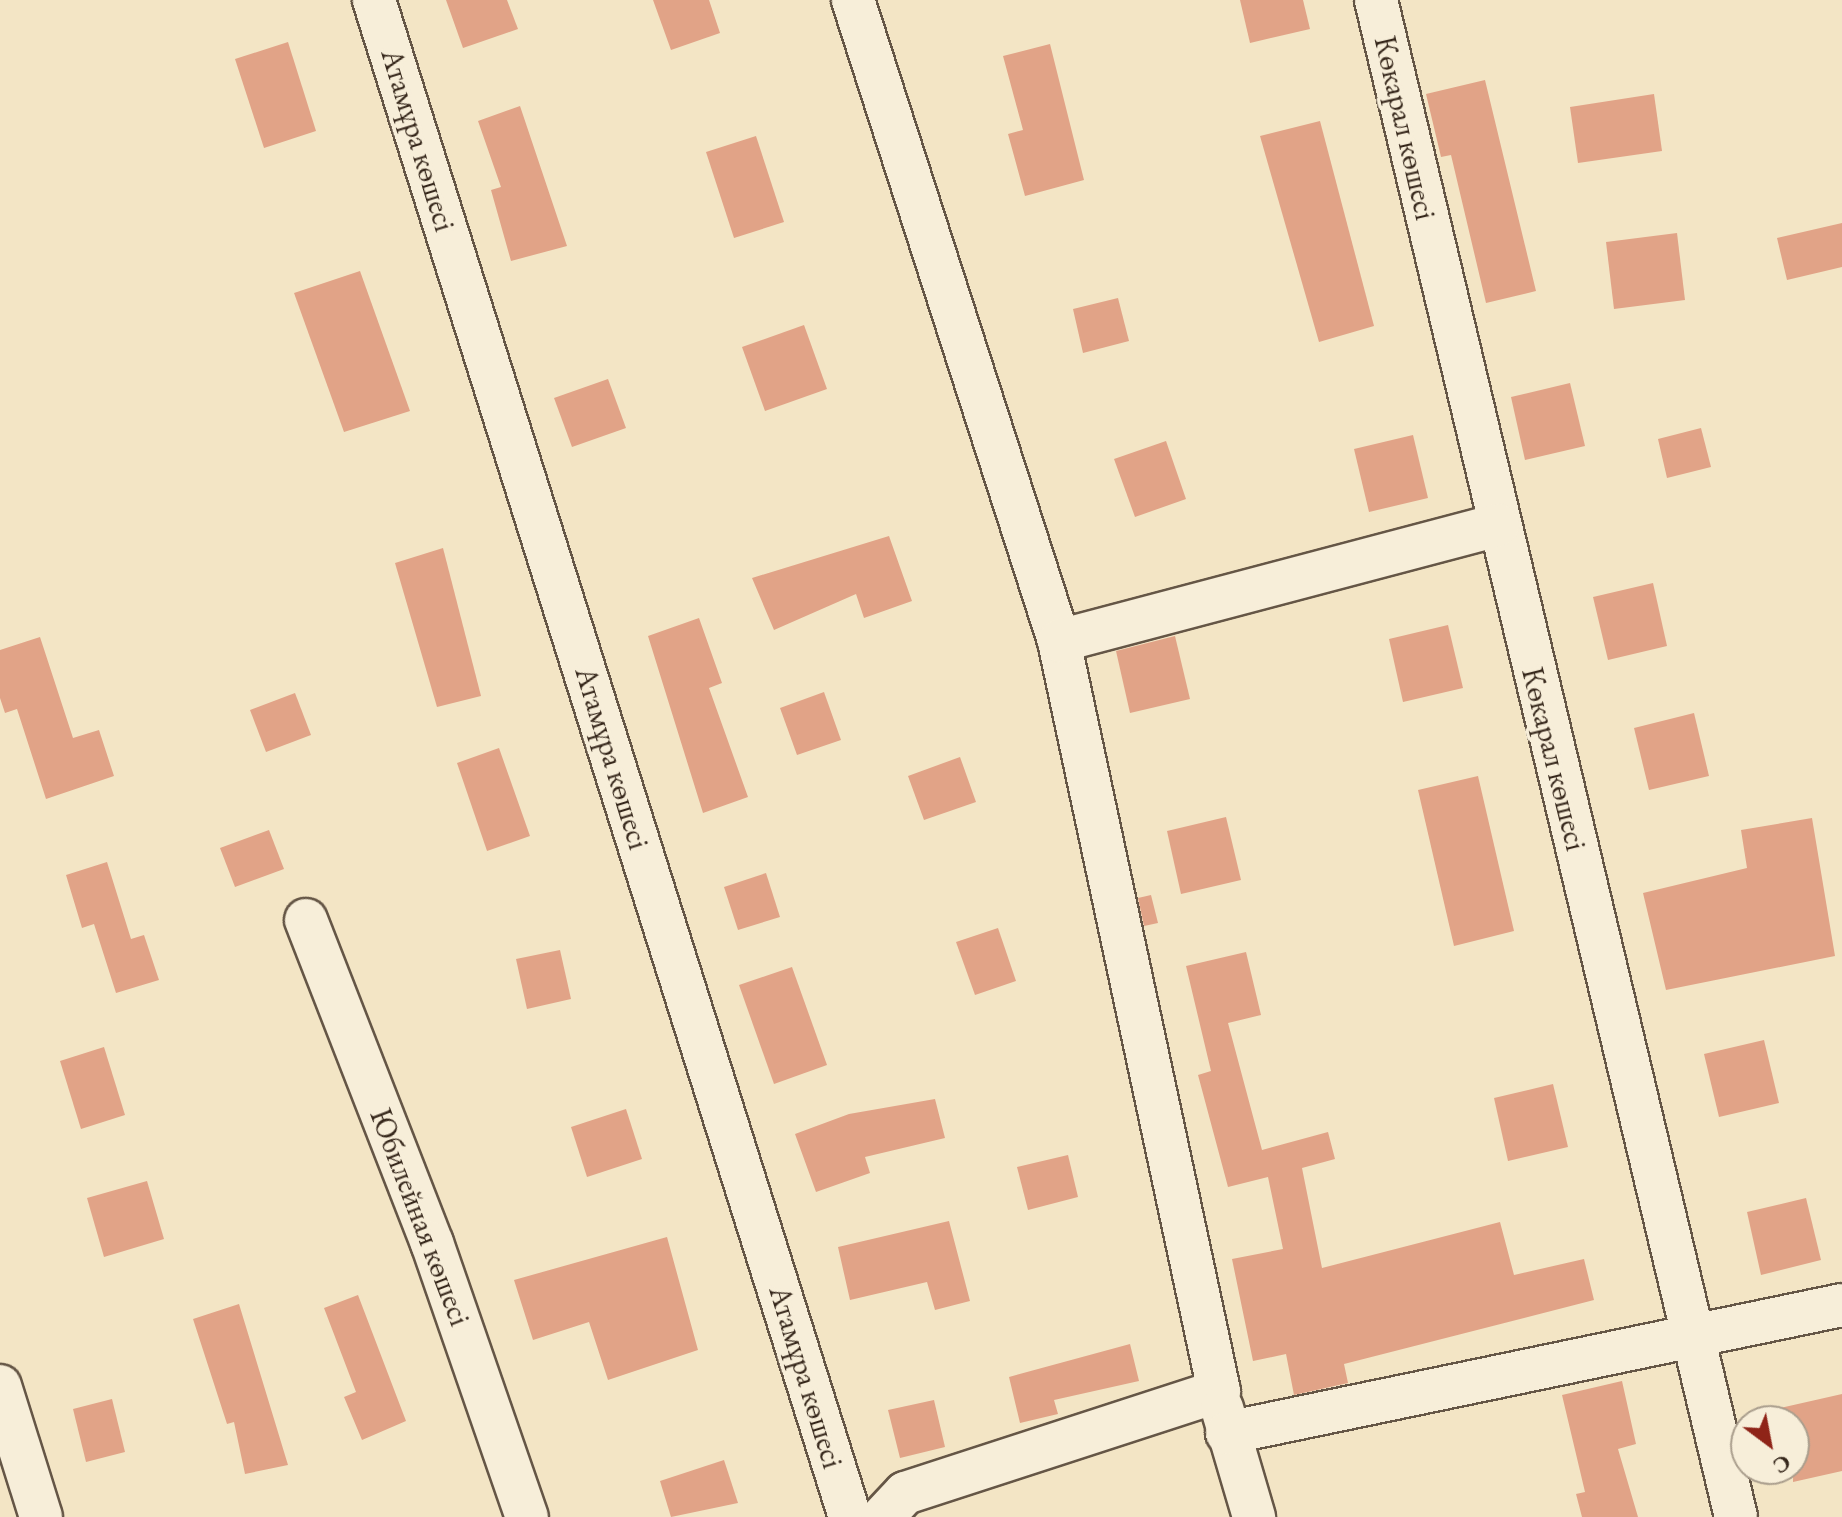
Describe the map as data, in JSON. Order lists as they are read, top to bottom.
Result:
{
  "streets": {
    "street": ["Көкарал көшесі", "Атамұра көшесі", "Юбилейная көшесі"]
  },
  "north": "bottom right"
}
